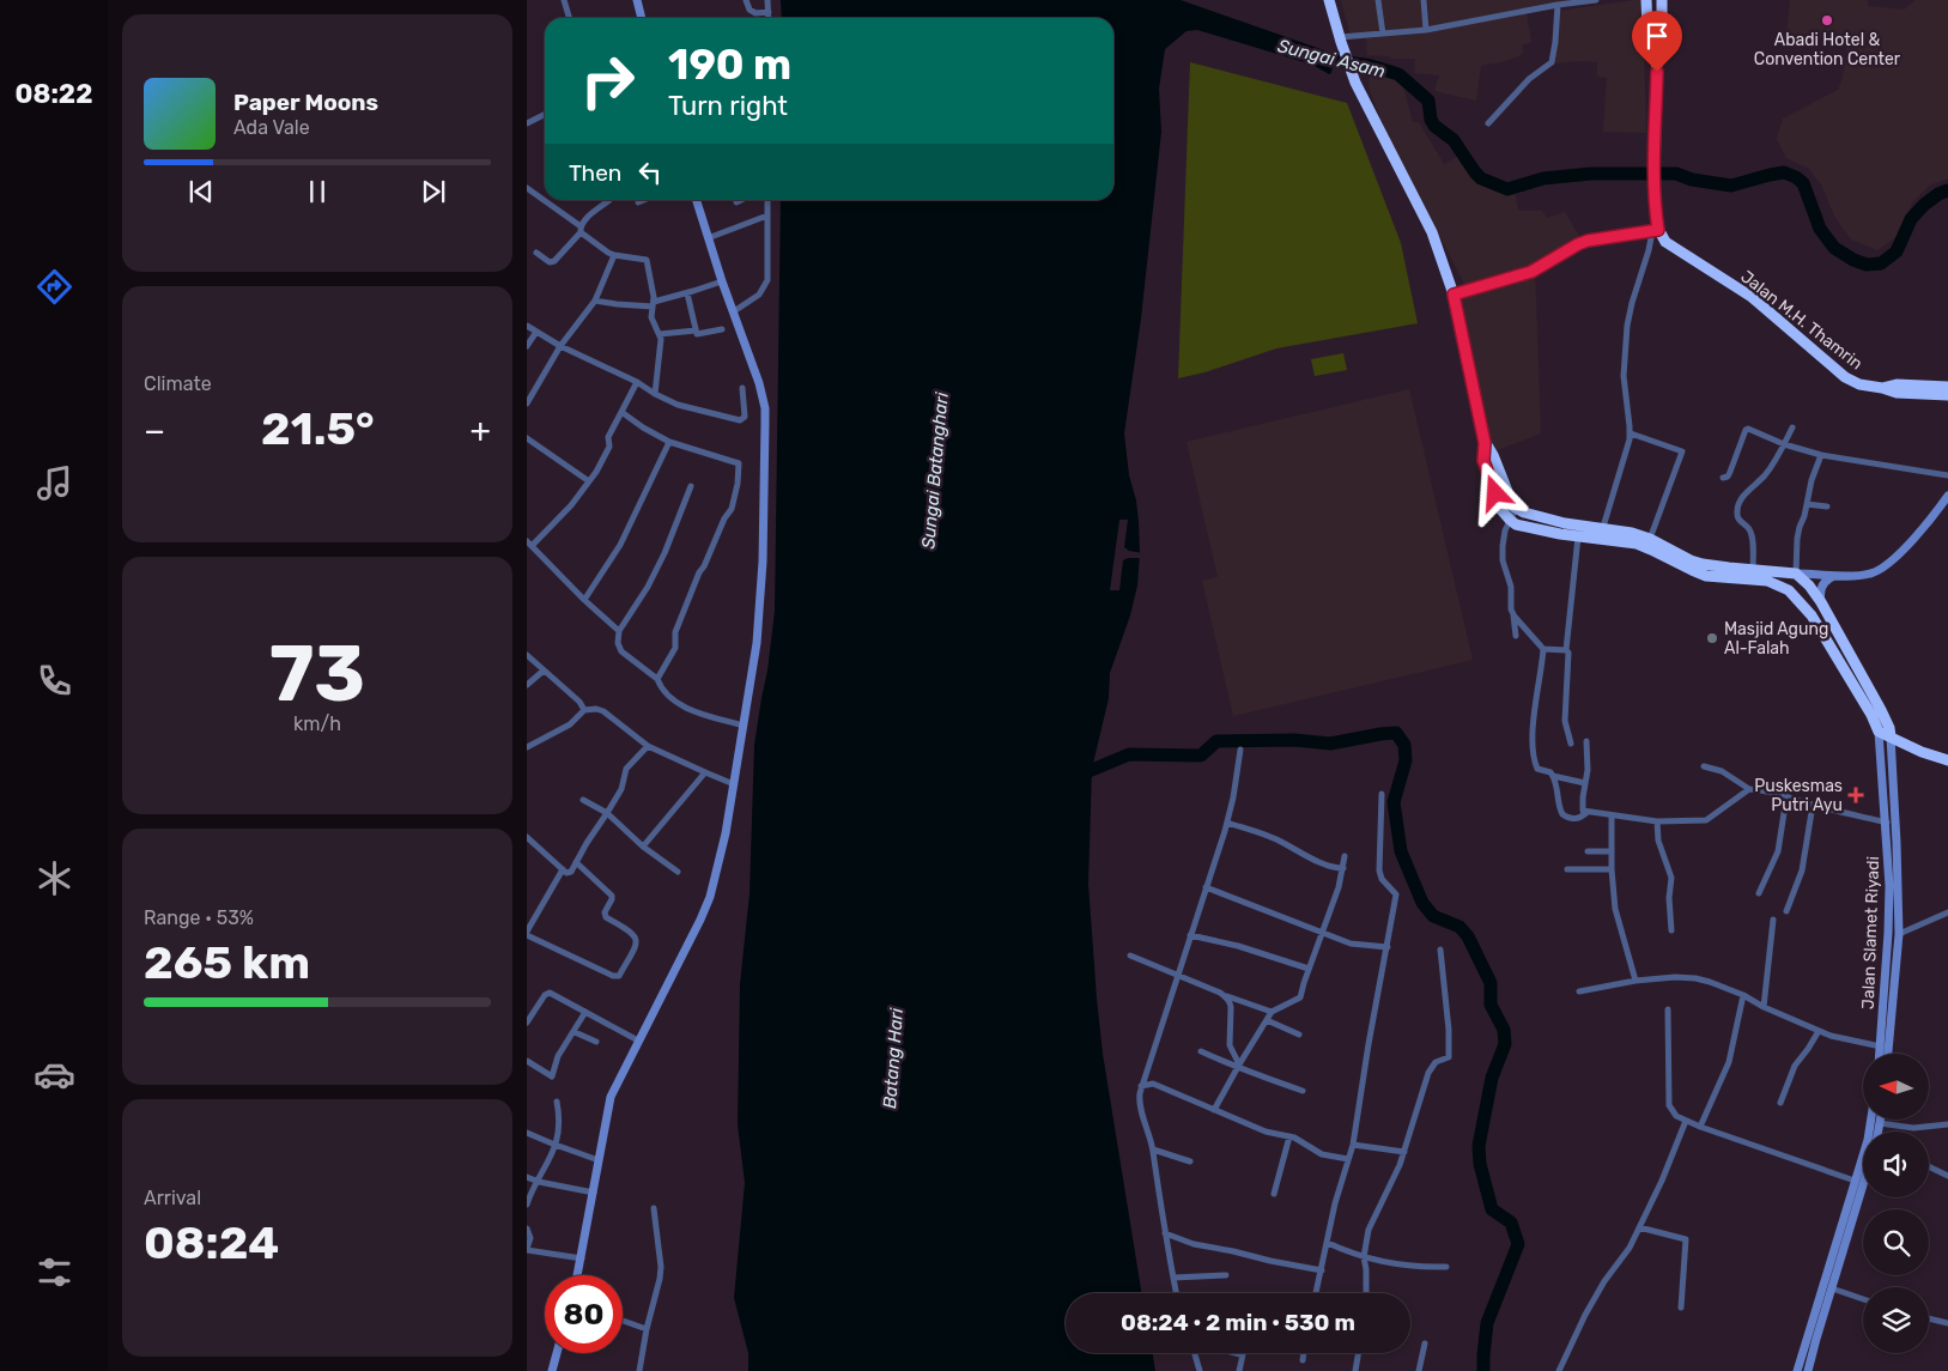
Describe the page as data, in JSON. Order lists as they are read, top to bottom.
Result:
{
  "streets": {
    "highway": ["Jalan M.H. Thamrin"],
    "main road": ["Jalan Slamet Riyadi"]
  },
  "water": ["Sungai Asam", "Sungai Batanghari", "Batang Hari"],
  "places": {
    "other": ["Abadi Hotel & Convention Center", "Masjid Agung Al-Falah"],
    "health": ["Puskesmas Putri Ayu"]
  },
  "north": "left",
  "page": {
    "tabs": "08:22",
    "turn": ["190 m", "Turn right"],
    "song": ["Paper Moons", "Ada Vale"],
    "then": "Then",
    "tile": [
      "Climate",
      ["73", "km/h"],
      ["Range · 53%", "265 km"],
      ["Arrival", "08:24"]
    ],
    "heat": ["−", "21.5°", "+"],
    "limit": "80",
    "trip": "08:24 · 2 min · 530 m"
  }
}
